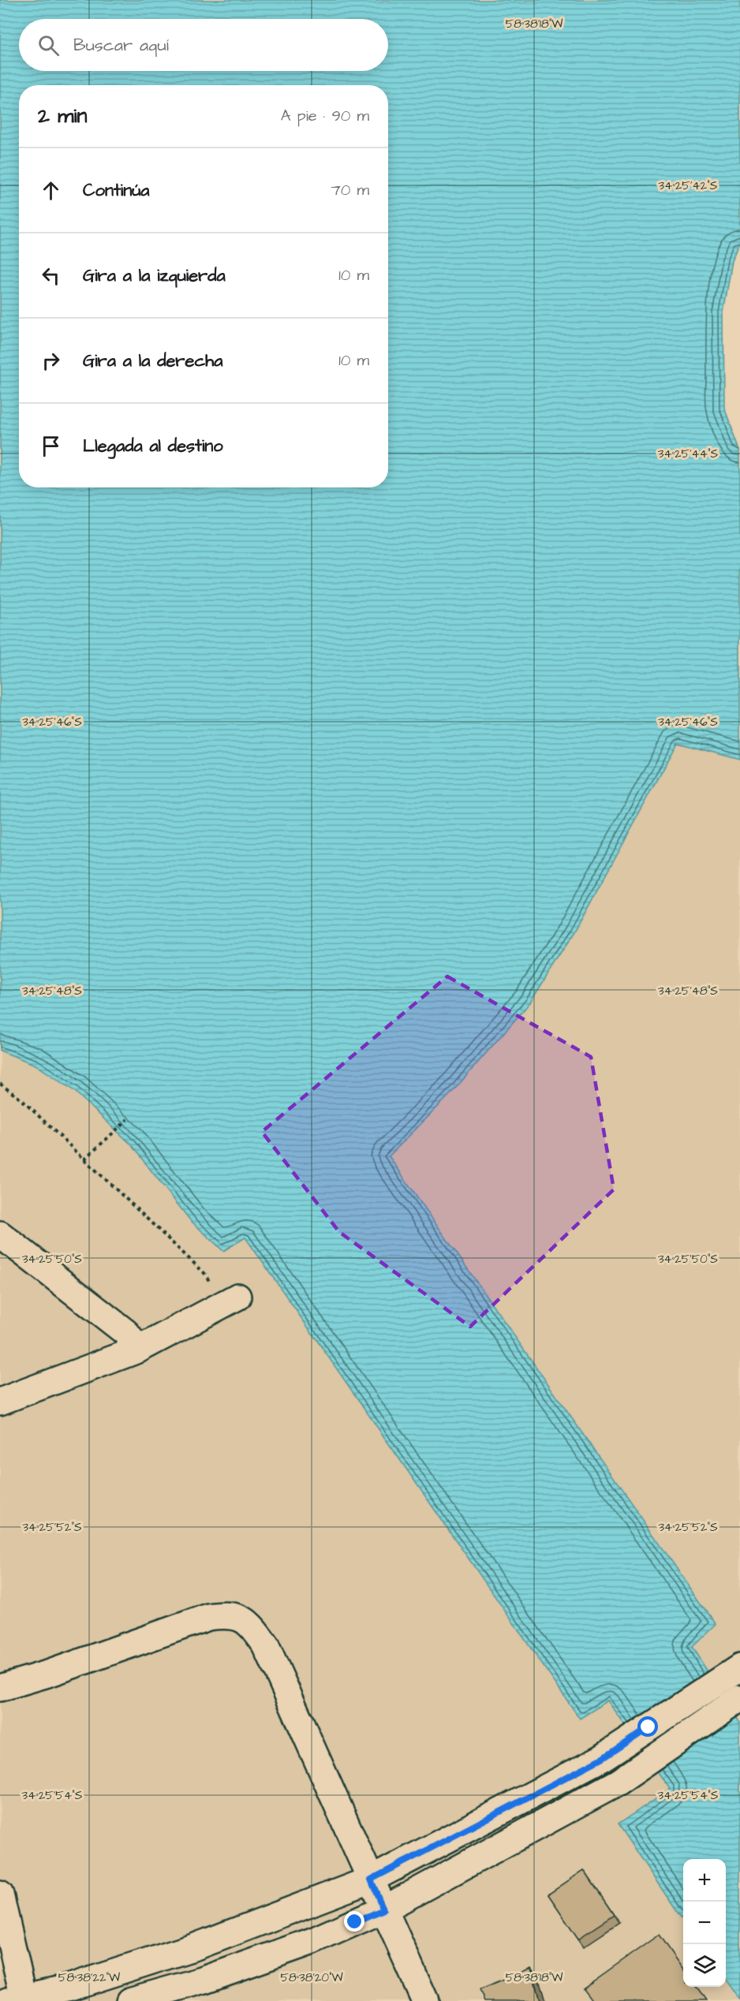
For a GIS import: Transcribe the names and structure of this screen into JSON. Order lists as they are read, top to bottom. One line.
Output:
{"page":{"search":"Buscar aquí","heading":["2 min","A pie · 90 m"],"list":[["Continúa","70 m"],["Gira a la izquierda","10 m"],["Gira a la derecha","10 m"],"Llegada al destino"],"map_buttons":["+","−"]},"coordinates":["58°38'18\"W","34°25'42\"S","34°25'44\"S","34°25'46\"S","34°25'48\"S","34°25'50\"S","34°25'52\"S","34°25'54\"S","58°38'22\"W","58°38'20\"W"]}
